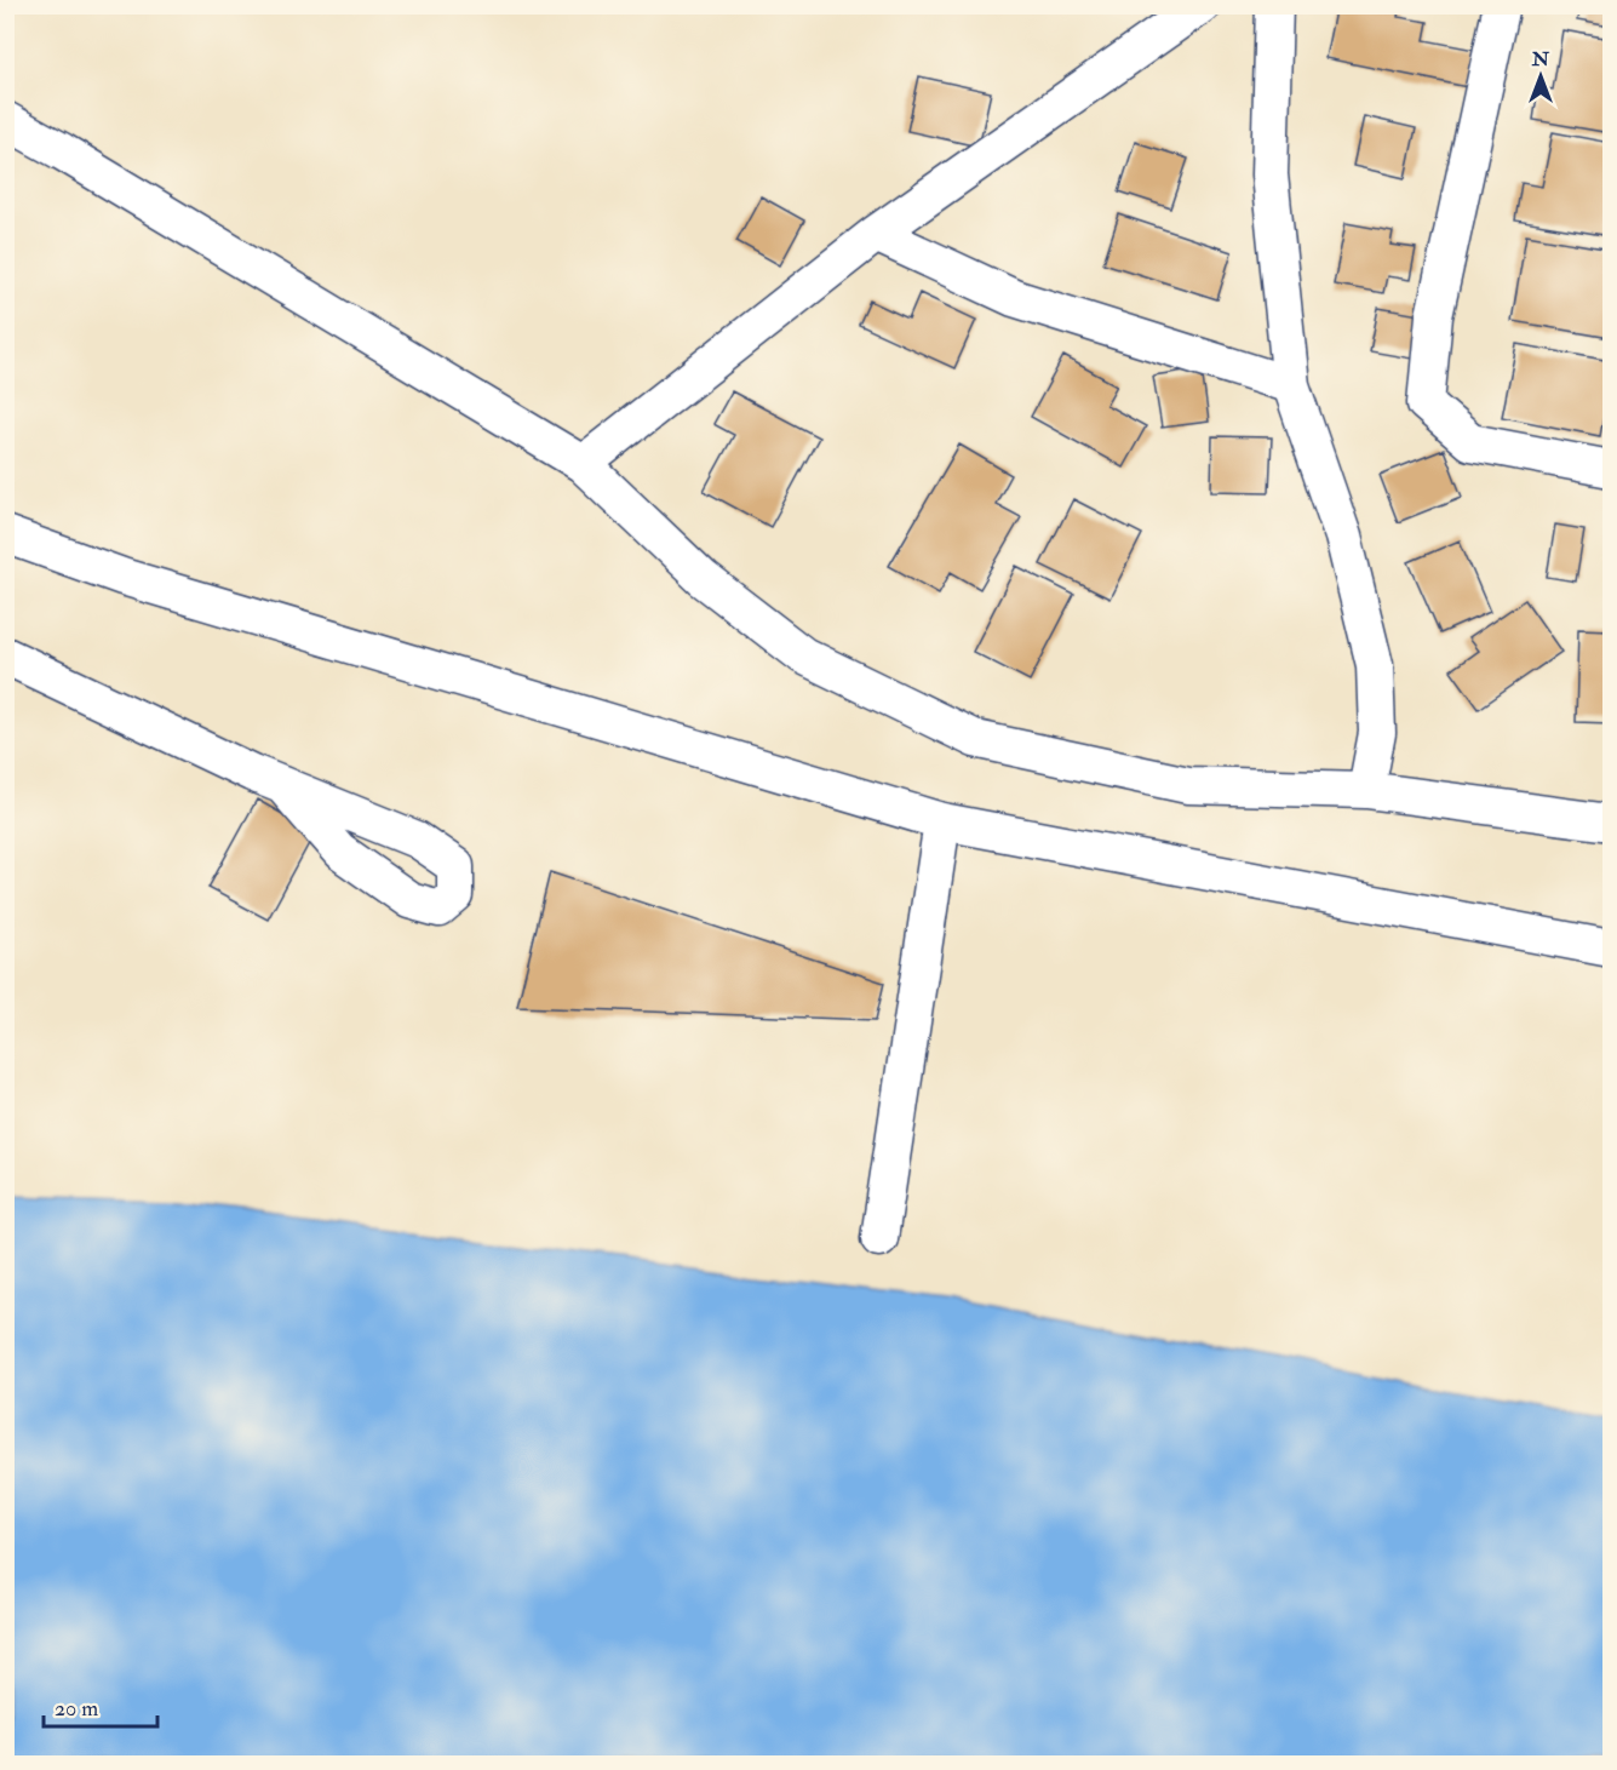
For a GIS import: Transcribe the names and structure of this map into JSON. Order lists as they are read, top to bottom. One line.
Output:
{"scale_bar":"20 m","north":"top"}
